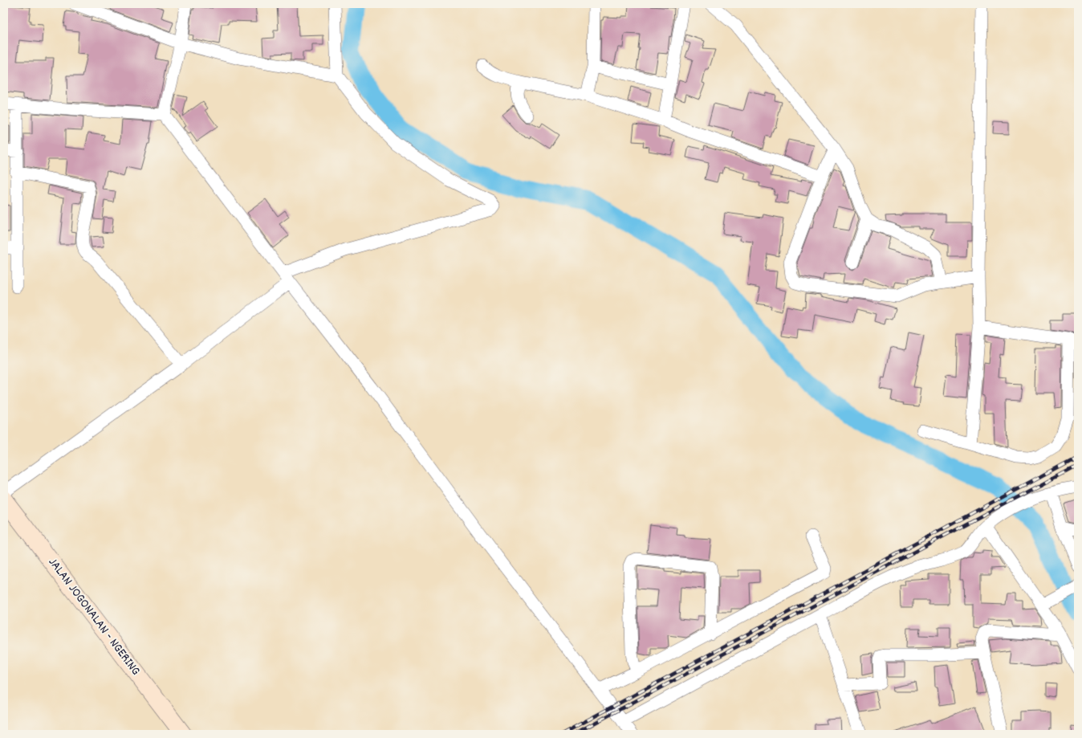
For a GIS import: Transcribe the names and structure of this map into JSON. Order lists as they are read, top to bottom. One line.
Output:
{"streets":{"main road":["JALAN JOGONALAN - NGERING"]}}
